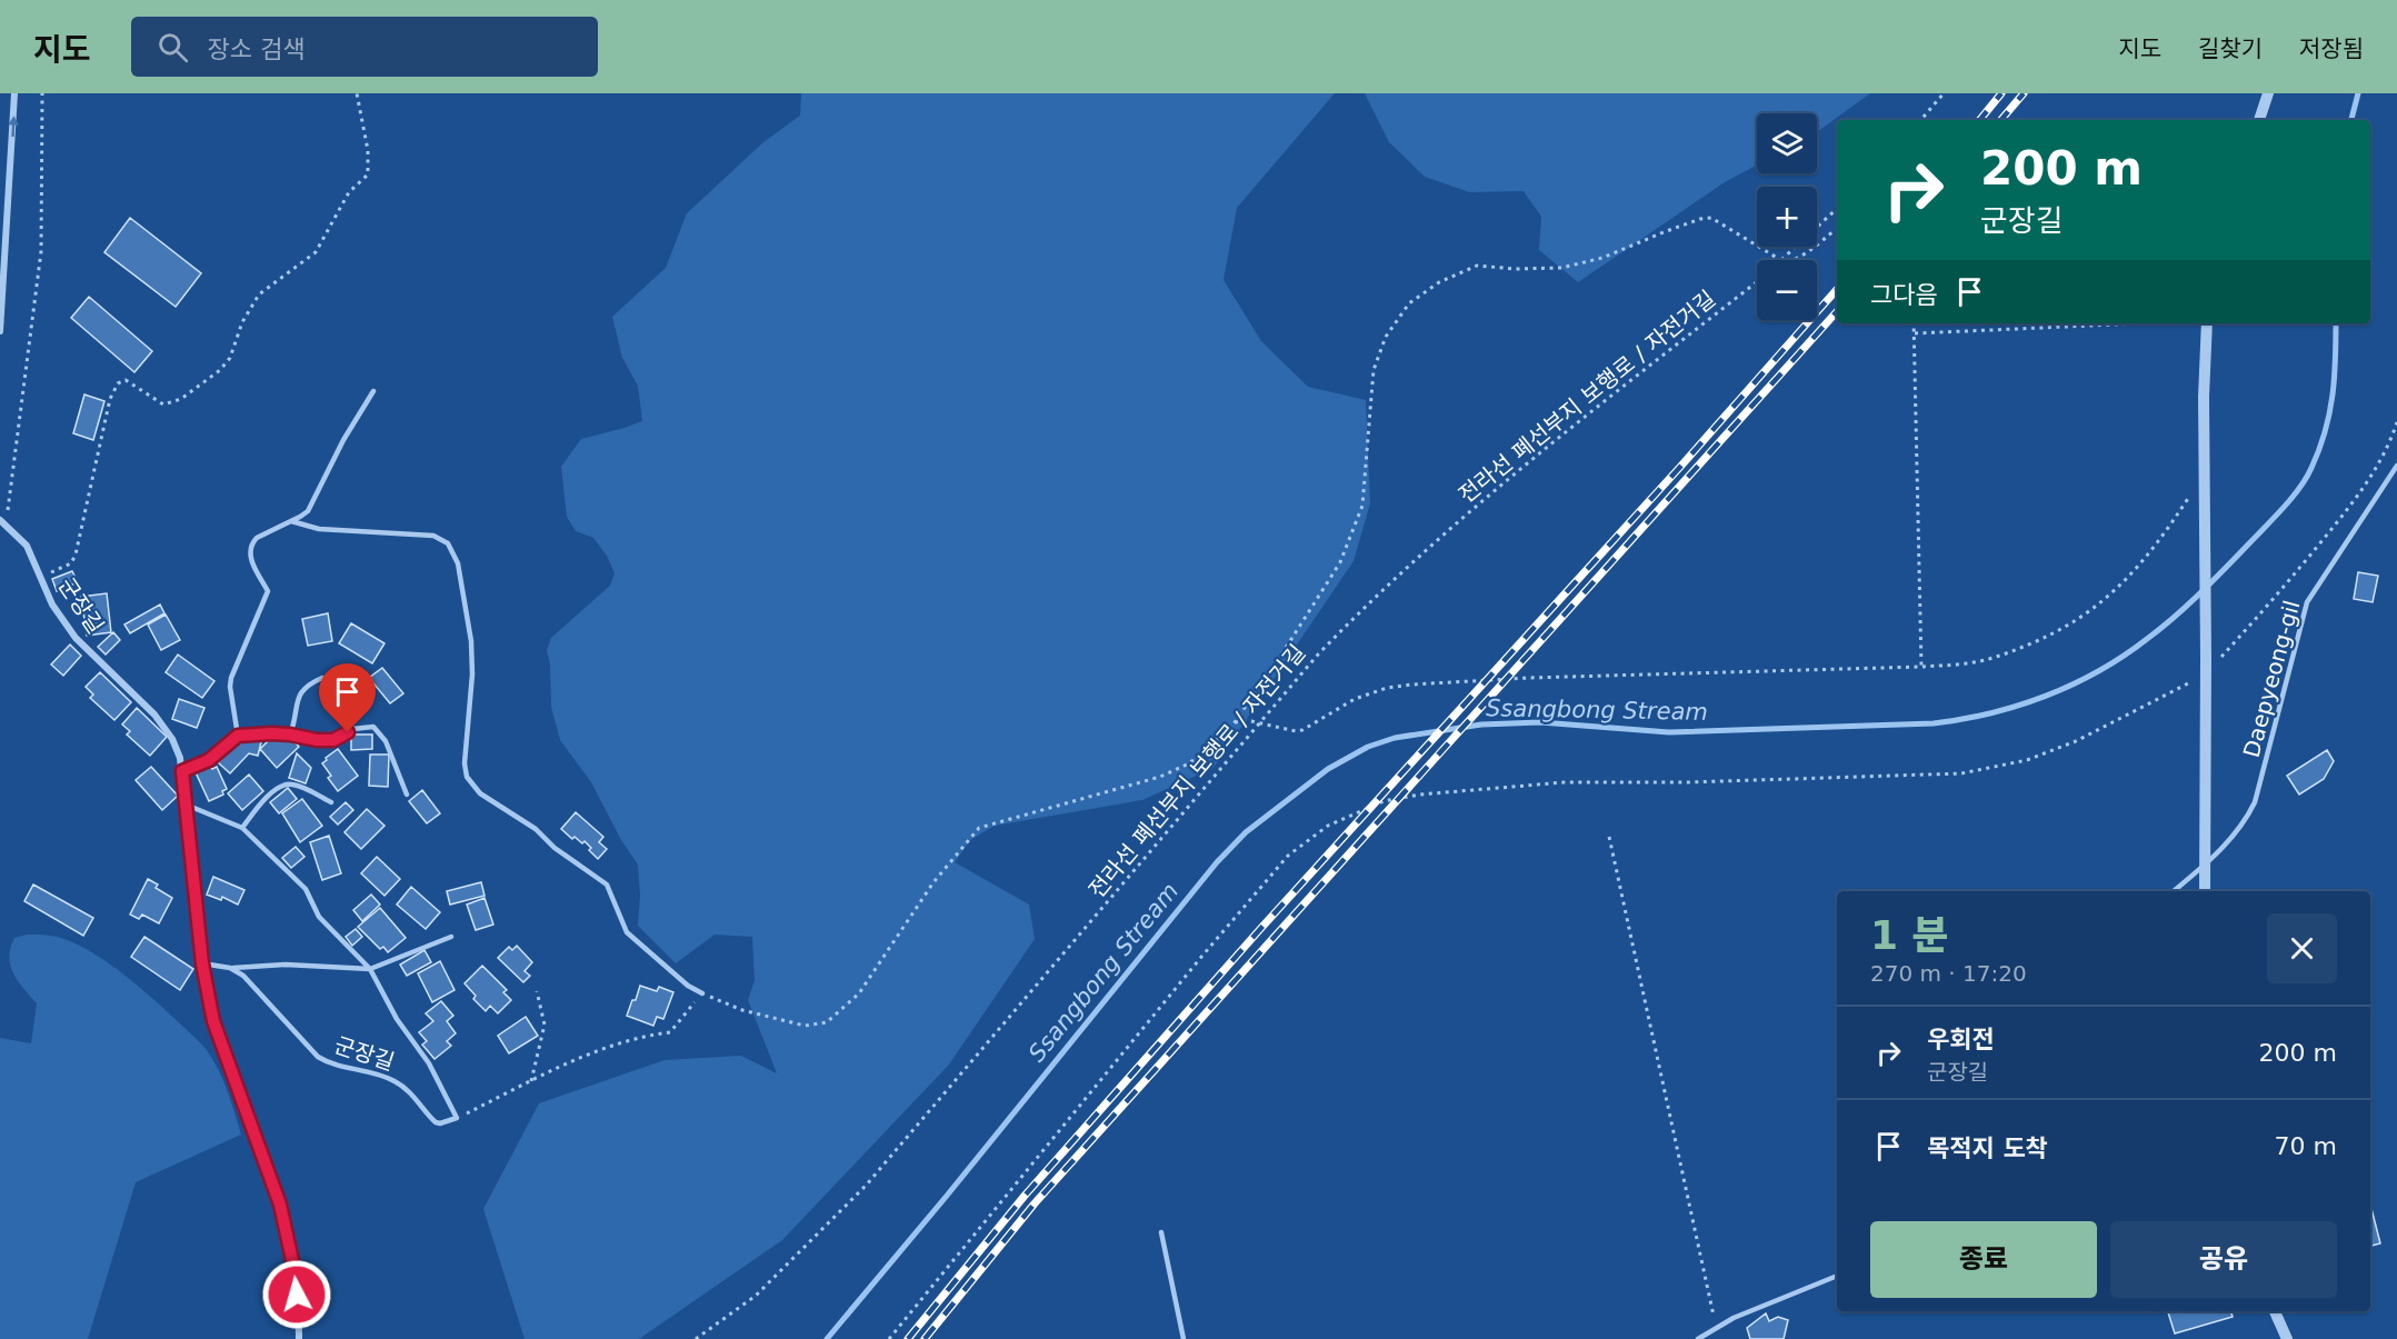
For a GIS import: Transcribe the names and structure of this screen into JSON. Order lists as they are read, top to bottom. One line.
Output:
{"streets":{"street":["군장길"],"lane":["Daepyeong-gil"],"path":["전라선 폐선부지 보행로 / 자전거길"]},"water":["Ssangbong Stream"],"page":{"header":"지도","search":"장소 검색","nav":["지도","길찾기","저장됨"],"map_buttons":["+","−"],"turn":["200 m","군장길"],"then":"그다음","heading":["1 분","270 m · 17:20"],"list":[{"name":"우회전","note":"군장길","value":"200 m"},{"name":"목적지 도착","value":"70 m"}],"buttons":["종료","공유"]}}
